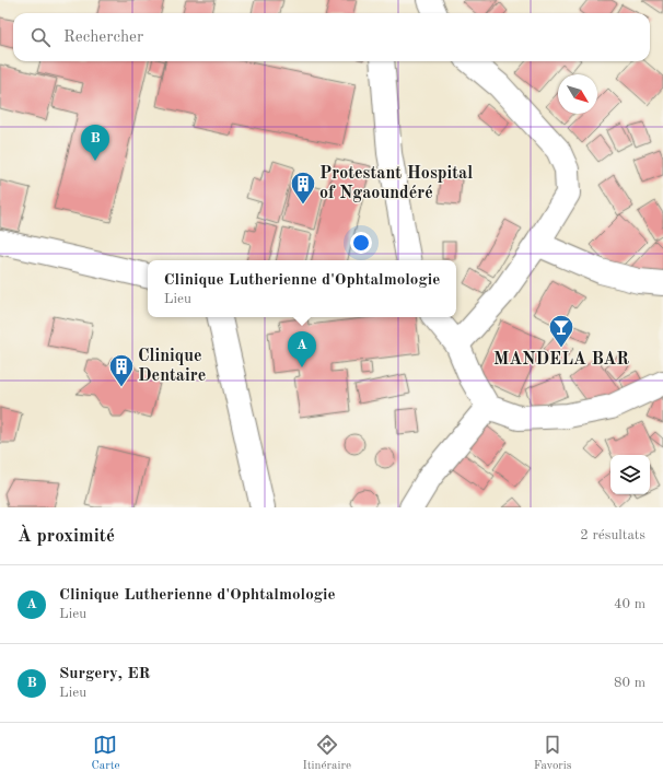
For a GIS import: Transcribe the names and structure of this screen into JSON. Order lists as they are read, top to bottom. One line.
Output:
{"places":{"building":["Protestant Hospital of Ngaoundéré","Clinique Dentaire"],"bar":["MANDELA BAR"]},"north":"bottom right","page":{"search":"Rechercher","pins":["B","A"],"popup":["Clinique Lutherienne d'Ophtalmologie","Lieu"],"heading":["À proximité","2 résultats"],"list":[{"mark":"A","name":"Clinique Lutherienne d'Ophtalmologie","note":"Lieu","value":"40 m"},{"mark":"B","name":"Surgery, ER","note":"Lieu","value":"80 m"}],"nav":["Carte","Itinéraire","Favoris"]}}
